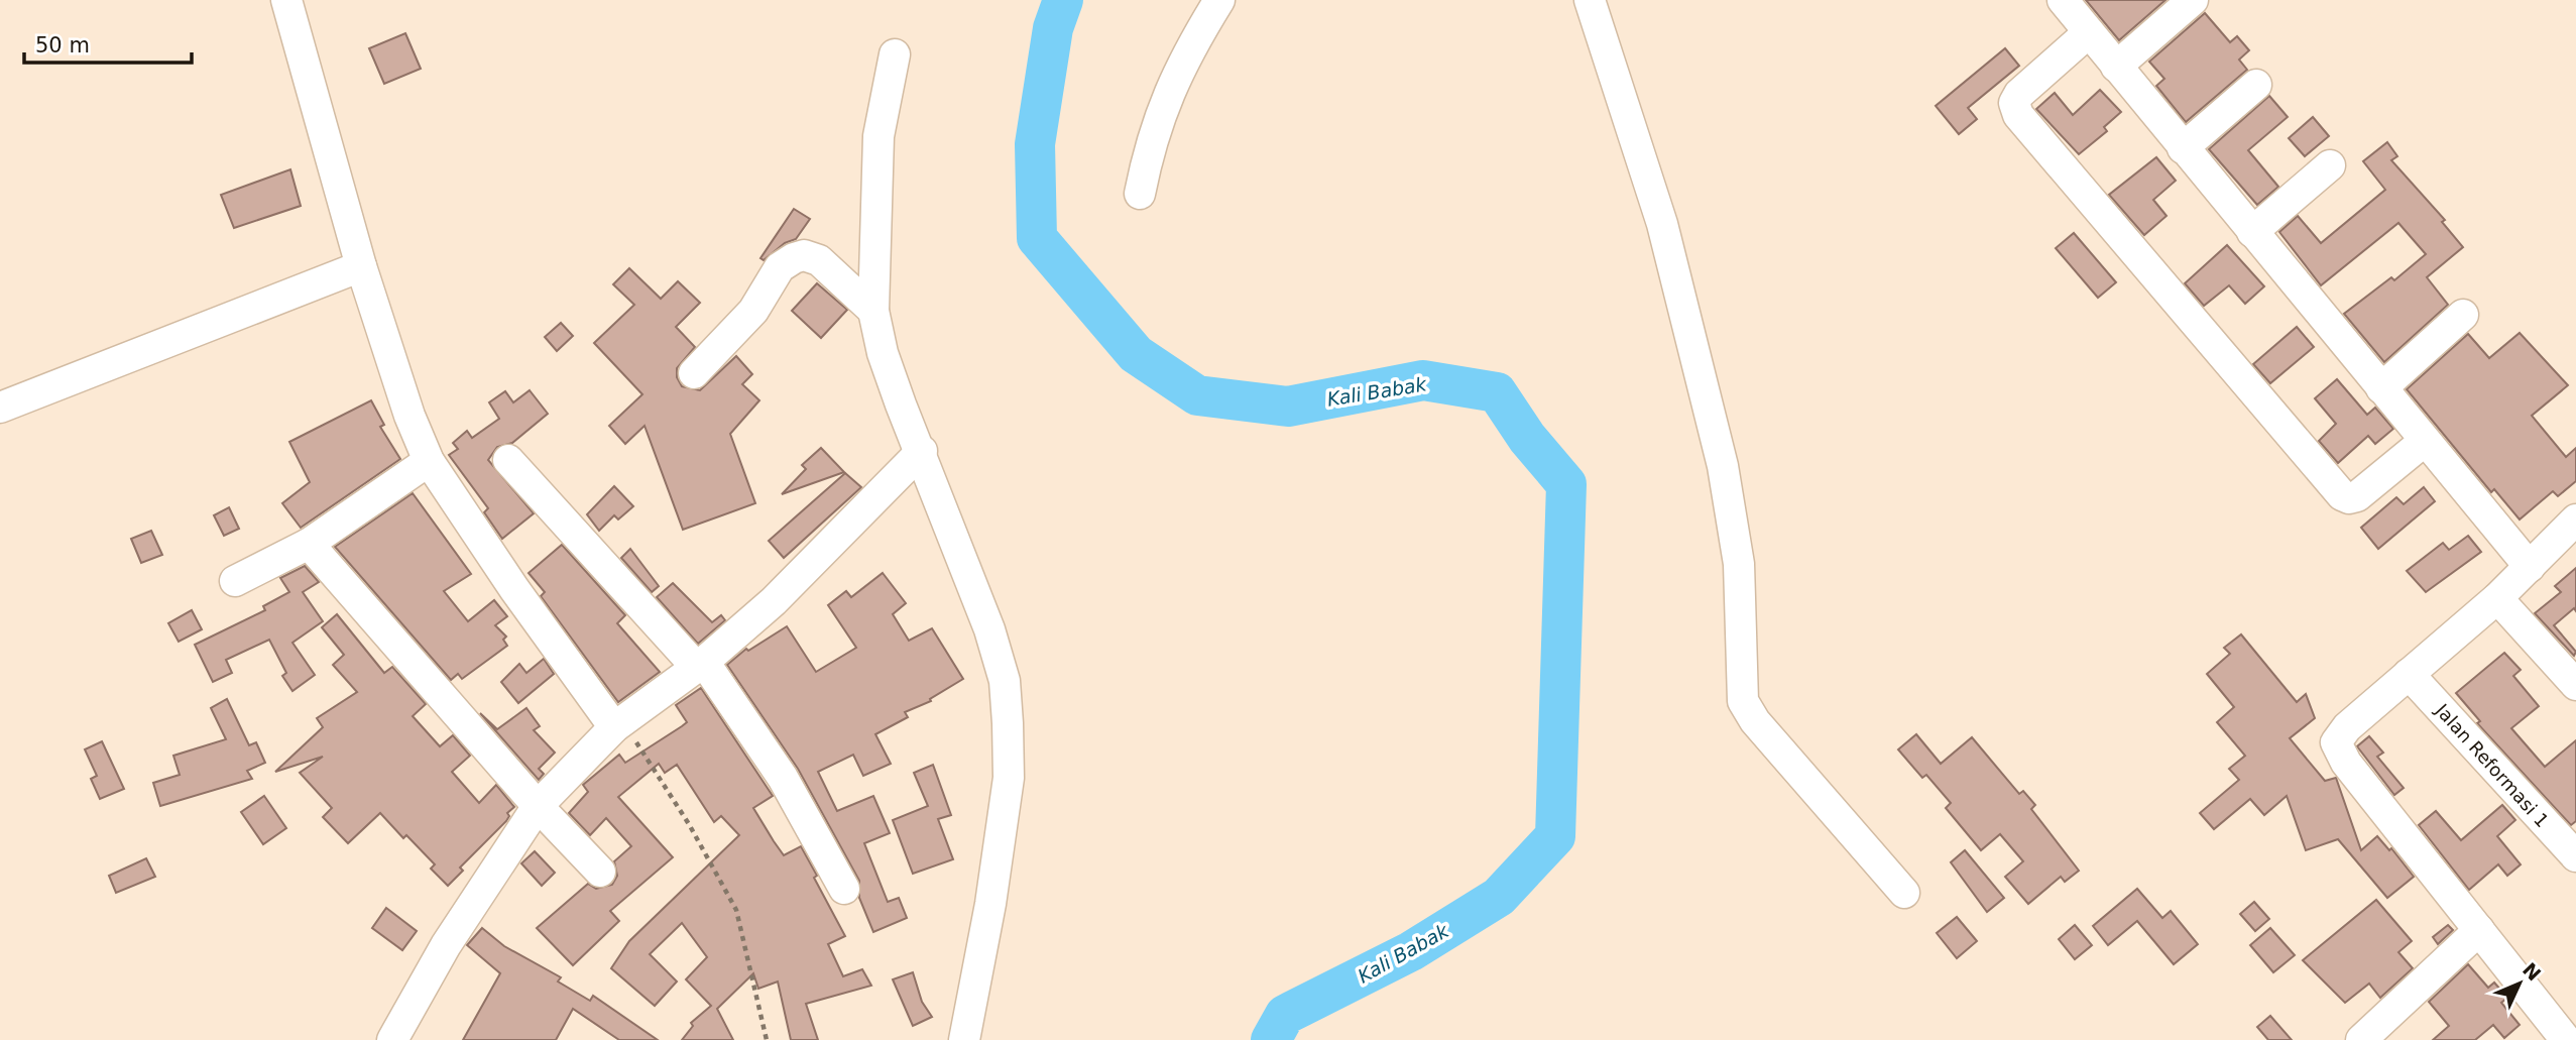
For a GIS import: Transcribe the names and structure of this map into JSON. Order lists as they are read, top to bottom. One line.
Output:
{"streets":{"street":["Jalan Reformasi 1"]},"water":["Kali Babak"],"scale_bar":"50 m","north":"top right"}
